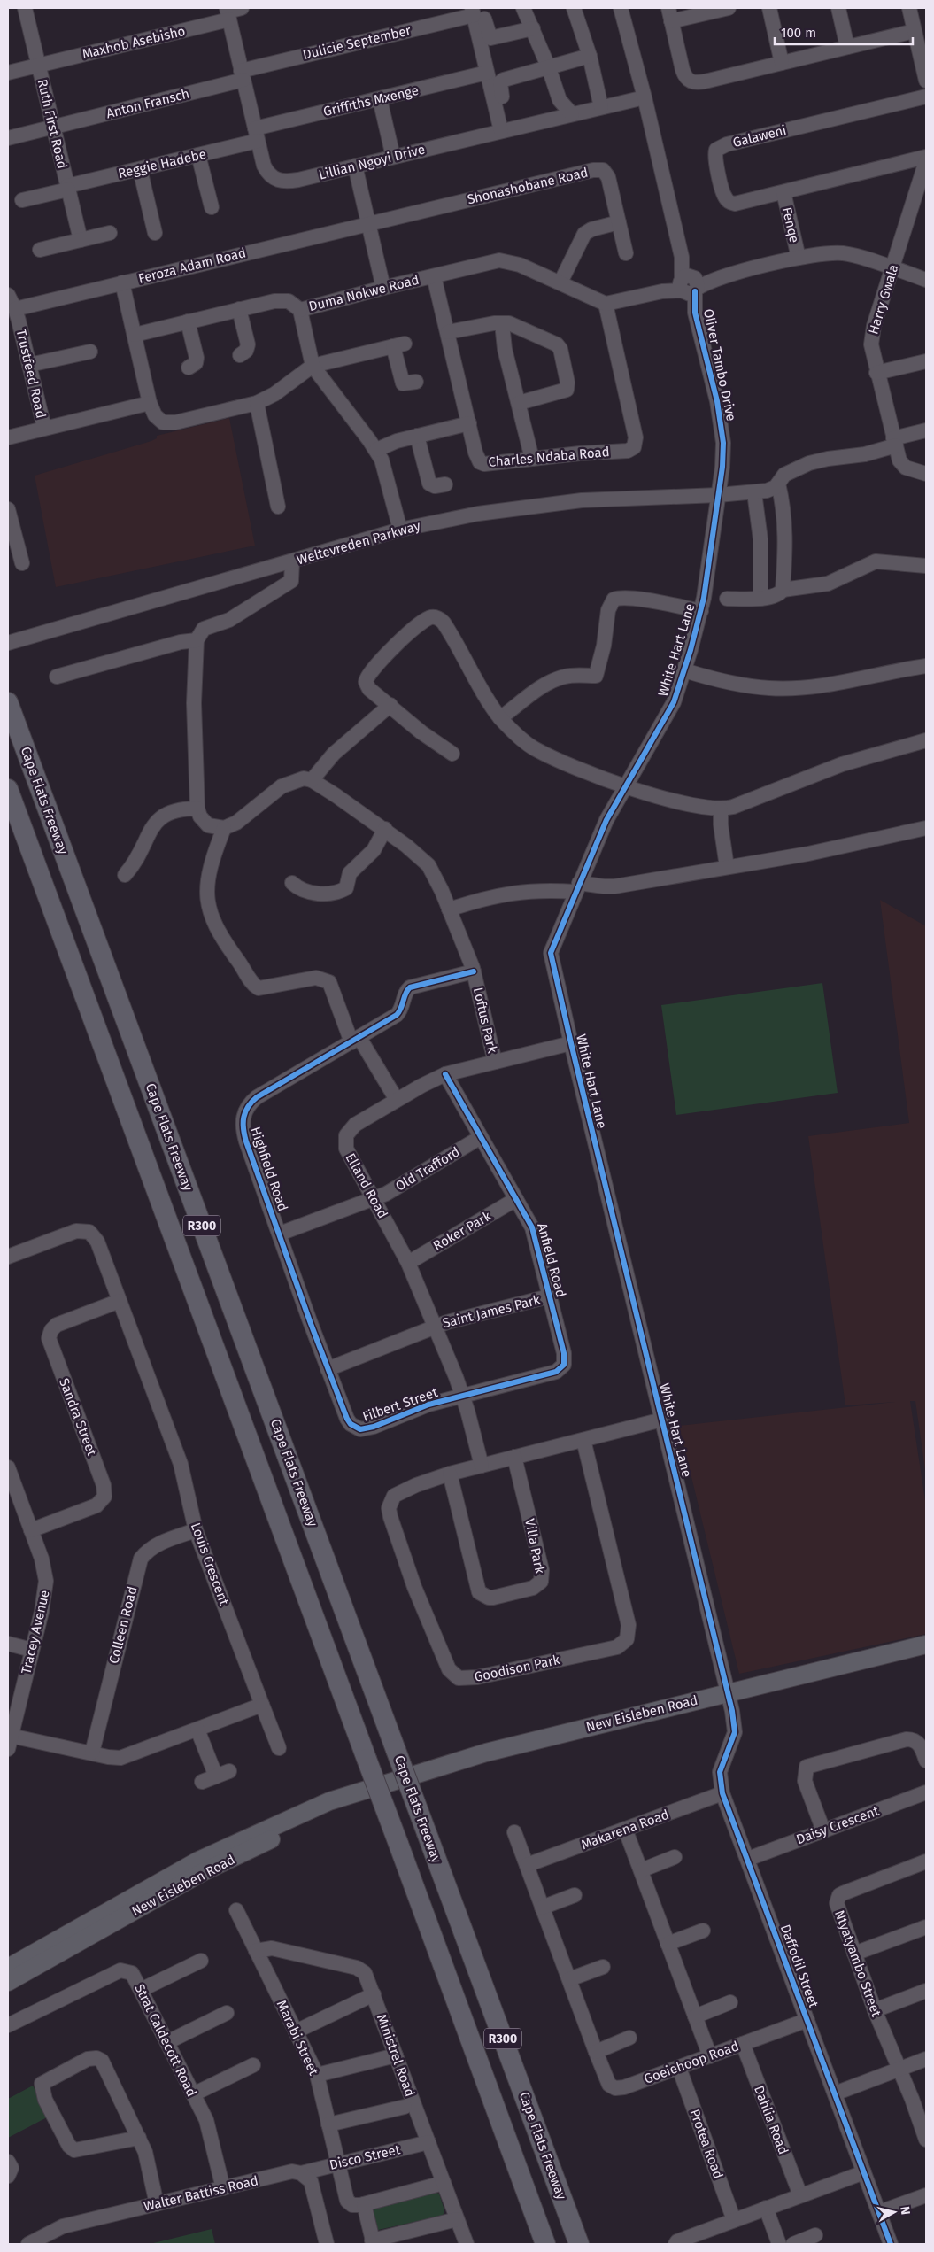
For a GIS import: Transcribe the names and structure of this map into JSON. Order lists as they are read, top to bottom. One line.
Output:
{"streets":{"highway":["Cape Flats Freeway","R300"],"main road":["New Eisleben Road"],"street":["Maxhob Asebisho","Dulicie September","Griffiths Mxenge","Anton Fransch","Ruth First Road","Galaweni","Lillian Ngoyi Drive","Reggie Hadebe","Shonashobane Road","Fenqe","Feroza Adam Road","Duma Nokwe Road","Harry Gwala","Oliver Tambo Drive","Trustfeed Road","Charles Ndaba Road","Weltevreden Parkway","White Hart Lane","Loftus Park","Highfield Road","Old Trafford","Elland Road","Roker Park","Anfield Road","Saint James Park","Filbert Street","Sandra Street","Villa Park","Louis Crescent","Colleen Road","Tracey Avenue","Goodison Park","Daisy Crescent","Makarena Road","Ntyatyambo Street","Daffodil Street","Marabi Street","Strat Caldecott Road","Ministrel Road","Goeiehoop Road","Dahlia Road","Protea Road","Disco Street","Walter Battiss Road"]},"crossings":[["Maxhob Asebisho","Ruth First Road"],["Maxhob Asebisho","Lillian Ngoyi Drive"],["Dulicie September","Anton Fransch"],["Dulicie September","Lillian Ngoyi Drive"],["Griffiths Mxenge","Lillian Ngoyi Drive"],["Griffiths Mxenge","Reggie Hadebe"],["Anton Fransch","Ruth First Road"],["Anton Fransch","Lillian Ngoyi Drive"],["Ruth First Road","Reggie Hadebe"],["Galaweni","Fenqe"],["Lillian Ngoyi Drive","Reggie Hadebe"],["Lillian Ngoyi Drive","Oliver Tambo Drive"],["Shonashobane Road","Feroza Adam Road"],["Feroza Adam Road","Trustfeed Road"],["Duma Nokwe Road","Charles Ndaba Road"],["Duma Nokwe Road","Weltevreden Parkway"],["Harry Gwala","Weltevreden Parkway"],["Oliver Tambo Drive","Weltevreden Parkway"],["Oliver Tambo Drive","White Hart Lane"],["Weltevreden Parkway","White Hart Lane"],["White Hart Lane","Elland Road"],["White Hart Lane","New Eisleben Road"],["White Hart Lane","Daffodil Street"],["Loftus Park","Highfield Road"],["Loftus Park","Elland Road"],["Highfield Road","Old Trafford"],["Highfield Road","Filbert Street"],["Old Trafford","Elland Road"],["Old Trafford","Anfield Road"],["Elland Road","Roker Park"],["Elland Road","Anfield Road"],["Elland Road","Saint James Park"],["Elland Road","Filbert Street"],["Roker Park","Anfield Road"],["Anfield Road","Saint James Park"],["Anfield Road","Filbert Street"],["Sandra Street","Louis Crescent"],["Sandra Street","Tracey Avenue"],["Villa Park","Goodison Park"],["Louis Crescent","Colleen Road"],["New Eisleben Road","Daffodil Street"],["Daisy Crescent","Daffodil Street"],["Makarena Road","Daffodil Street"],["Makarena Road","Goeiehoop Road"],["Daffodil Street","Goeiehoop Road"],["Marabi Street","Ministrel Road"],["Marabi Street","Disco Street"],["Strat Caldecott Road","Walter Battiss Road"],["Ministrel Road","Disco Street"],["Goeiehoop Road","Dahlia Road"],["Goeiehoop Road","Protea Road"],["Disco Street","Walter Battiss Road"]],"scale_bar":"100 m","north":"right"}
